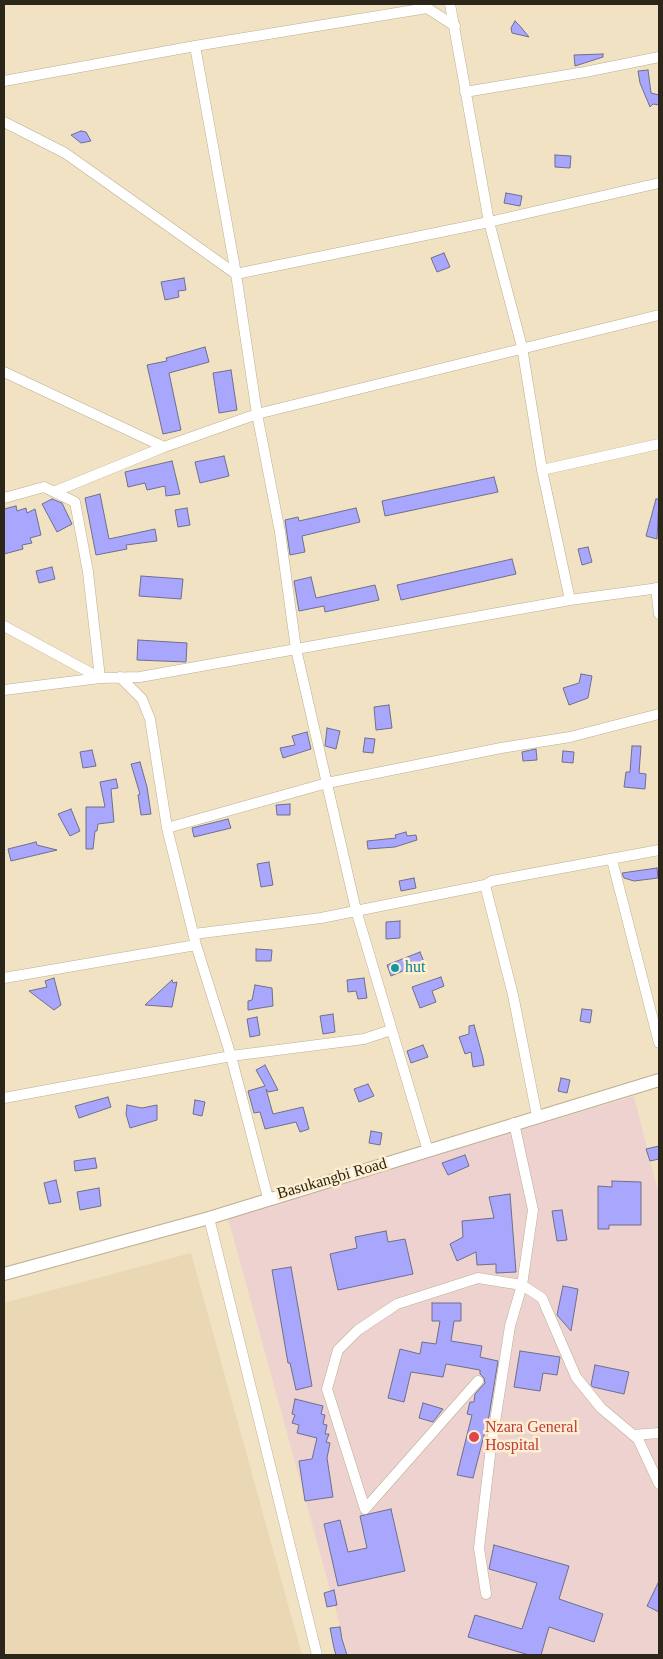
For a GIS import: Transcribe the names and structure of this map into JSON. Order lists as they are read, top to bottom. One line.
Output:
{"streets":{"street":["Basukangbi Road"]},"places":["hut","Nzara General Hospital"]}
